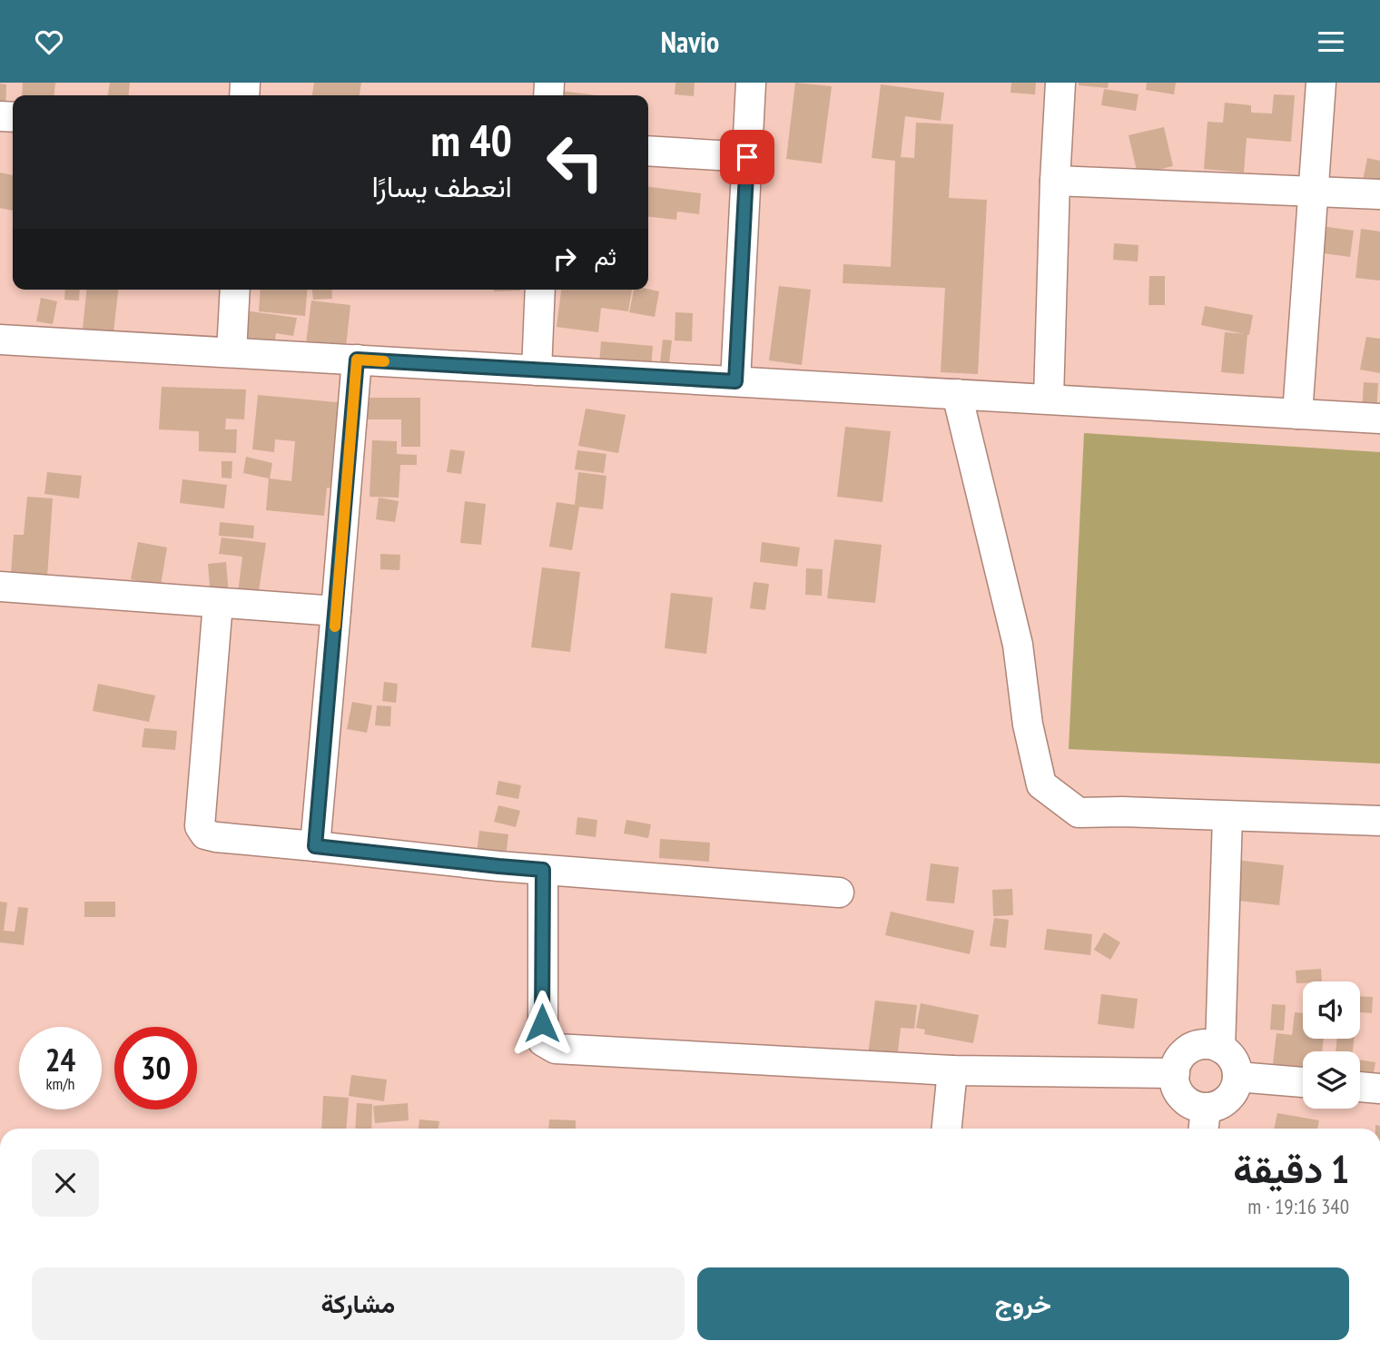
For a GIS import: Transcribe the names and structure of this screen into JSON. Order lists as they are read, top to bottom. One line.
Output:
{"page":{"header":"Navio","turn":["40 m","انعطف يسارًا"],"then":"ثم","speed":"24 km/h","limit":"30","heading":["1 دقيقة","340 m · 19:16"],"buttons":["خروج","مشاركة"]}}
